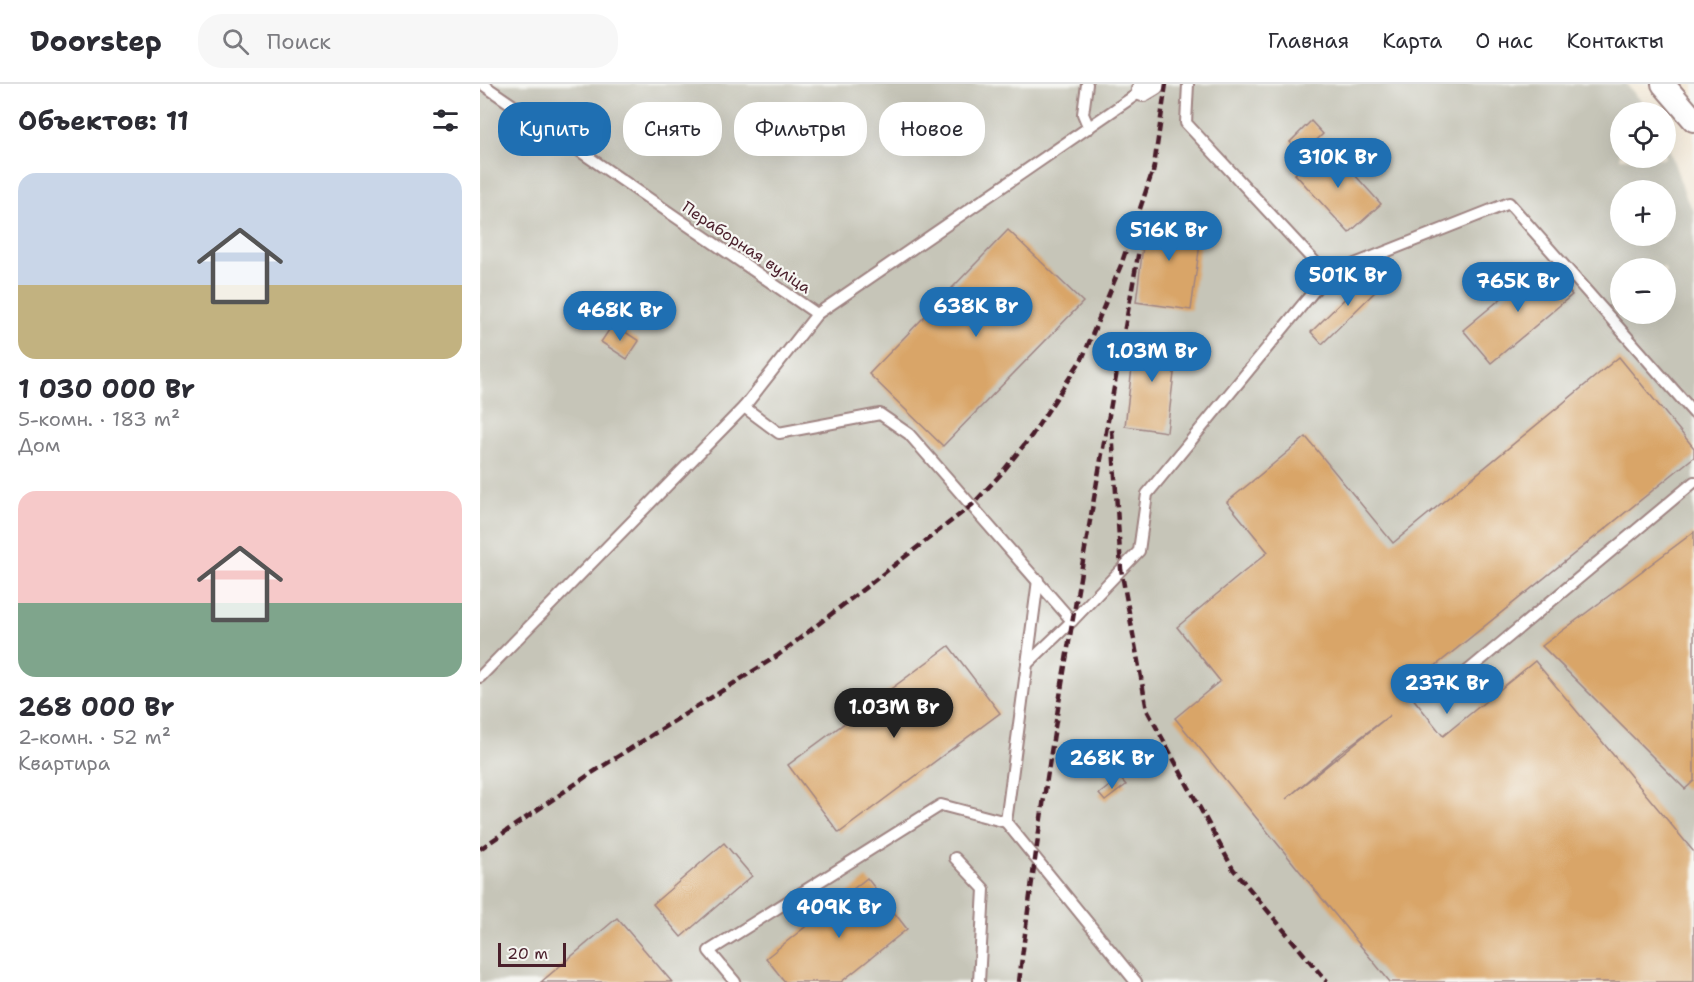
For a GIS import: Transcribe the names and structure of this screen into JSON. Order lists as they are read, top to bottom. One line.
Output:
{"streets":{"lane":["Пераборная вуліца"]},"scale_bar":"20 m","page":{"header":"Doorstep","search":"Поиск","nav":["Главная","Карта","О нас","Контакты"],"heading":"Объектов: 11","map_buttons":["+","−"],"chip":["Купить","Снять","Фильтры","Новое"],"price":["310K Br","516K Br","501K Br","765K Br","638K Br","468K Br","1.03M Br","237K Br","1.03M Br","268K Br","409K Br"],"list":[{"name":"1 030 000 Br","note":"5-комн. · 183 m² · Дом"},{"name":"268 000 Br","note":"2-комн. · 52 m² · Квартира"}],"scale":"20 m"}}
